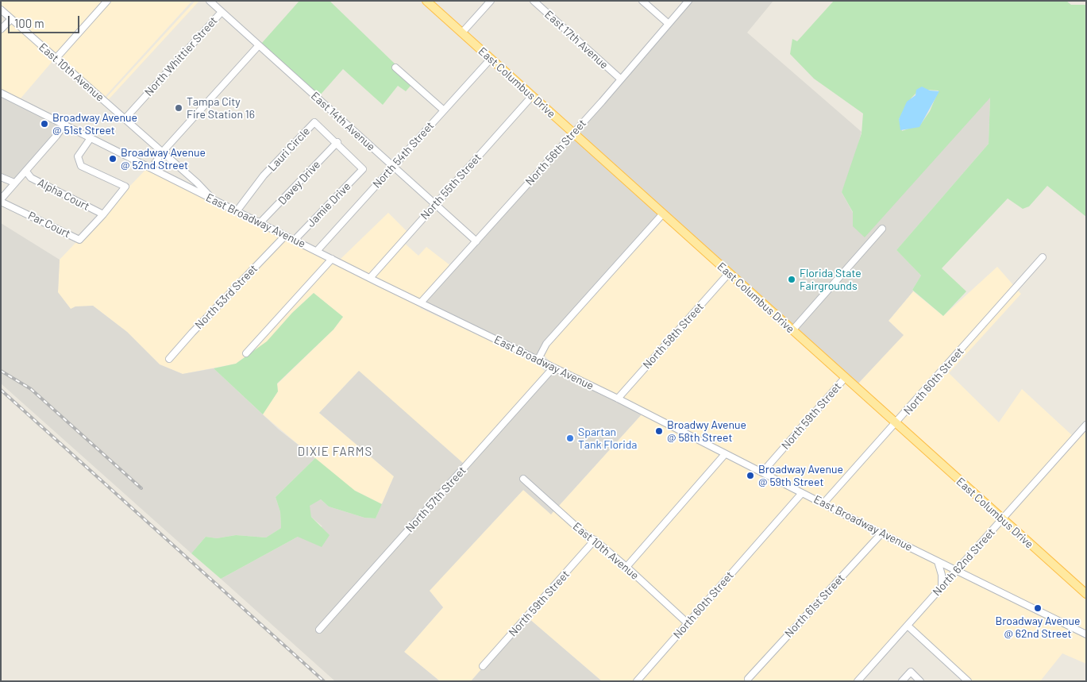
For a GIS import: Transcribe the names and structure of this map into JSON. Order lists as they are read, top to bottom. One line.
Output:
{"streets":{"main road":["East Columbus Drive"],"street":["East 17th Avenue","North Whittier Street","East 10th Avenue","East 14th Avenue","Lauri Circle","North 56th Street","North 54th Street","Davey Drive","North 55th Street","Alpha Court","Jamie Drive","East Broadway Avenue","Par Court","North 53rd Street","North 58th Street","North 60th Street","North 59th Street","North 57th Street","North 62nd Street","North 61st Street"]},"crossings":[["East 17th Avenue","North 56th Street"],["North Whittier Street","East 10th Avenue"],["North Whittier Street","East 14th Avenue"],["East 10th Avenue","East Broadway Avenue"],["East 10th Avenue","North 60th Street"],["East 10th Avenue","North 59th Street"],["East Columbus Drive","North 56th Street"],["East Columbus Drive","North 54th Street"],["East Columbus Drive","North 55th Street"],["East Columbus Drive","North 58th Street"],["East Columbus Drive","North 60th Street"],["East Columbus Drive","North 59th Street"],["East Columbus Drive","North 62nd Street"],["East 14th Avenue","North 56th Street"],["East 14th Avenue","North 54th Street"],["East 14th Avenue","North 55th Street"],["Lauri Circle","Davey Drive"],["Lauri Circle","Jamie Drive"],["Lauri Circle","East Broadway Avenue"],["North 56th Street","East Broadway Avenue"],["North 54th Street","East Broadway Avenue"],["Davey Drive","East Broadway Avenue"],["North 55th Street","East Broadway Avenue"],["Alpha Court","Par Court"],["Jamie Drive","East Broadway Avenue"],["East Broadway Avenue","Par Court"],["East Broadway Avenue","North 53rd Street"],["East Broadway Avenue","North 58th Street"],["East Broadway Avenue","North 60th Street"],["East Broadway Avenue","North 59th Street"],["East Broadway Avenue","North 57th Street"],["East Broadway Avenue","North 62nd Street"],["East Broadway Avenue","North 61st Street"]],"districts":["DIXIE FARMS"],"places":["Tampa City Fire Station 16","Broadway Avenue @ 51st Street","Broadway Avenue @ 52nd Street","Florida State Fairgrounds","Broadwy Avenue @ 58th Street","Spartan Tank Florida","Broadway Avenue @ 59th Street","Broadway Avenue @ 62nd Street"],"scale_bar":"100 m"}
